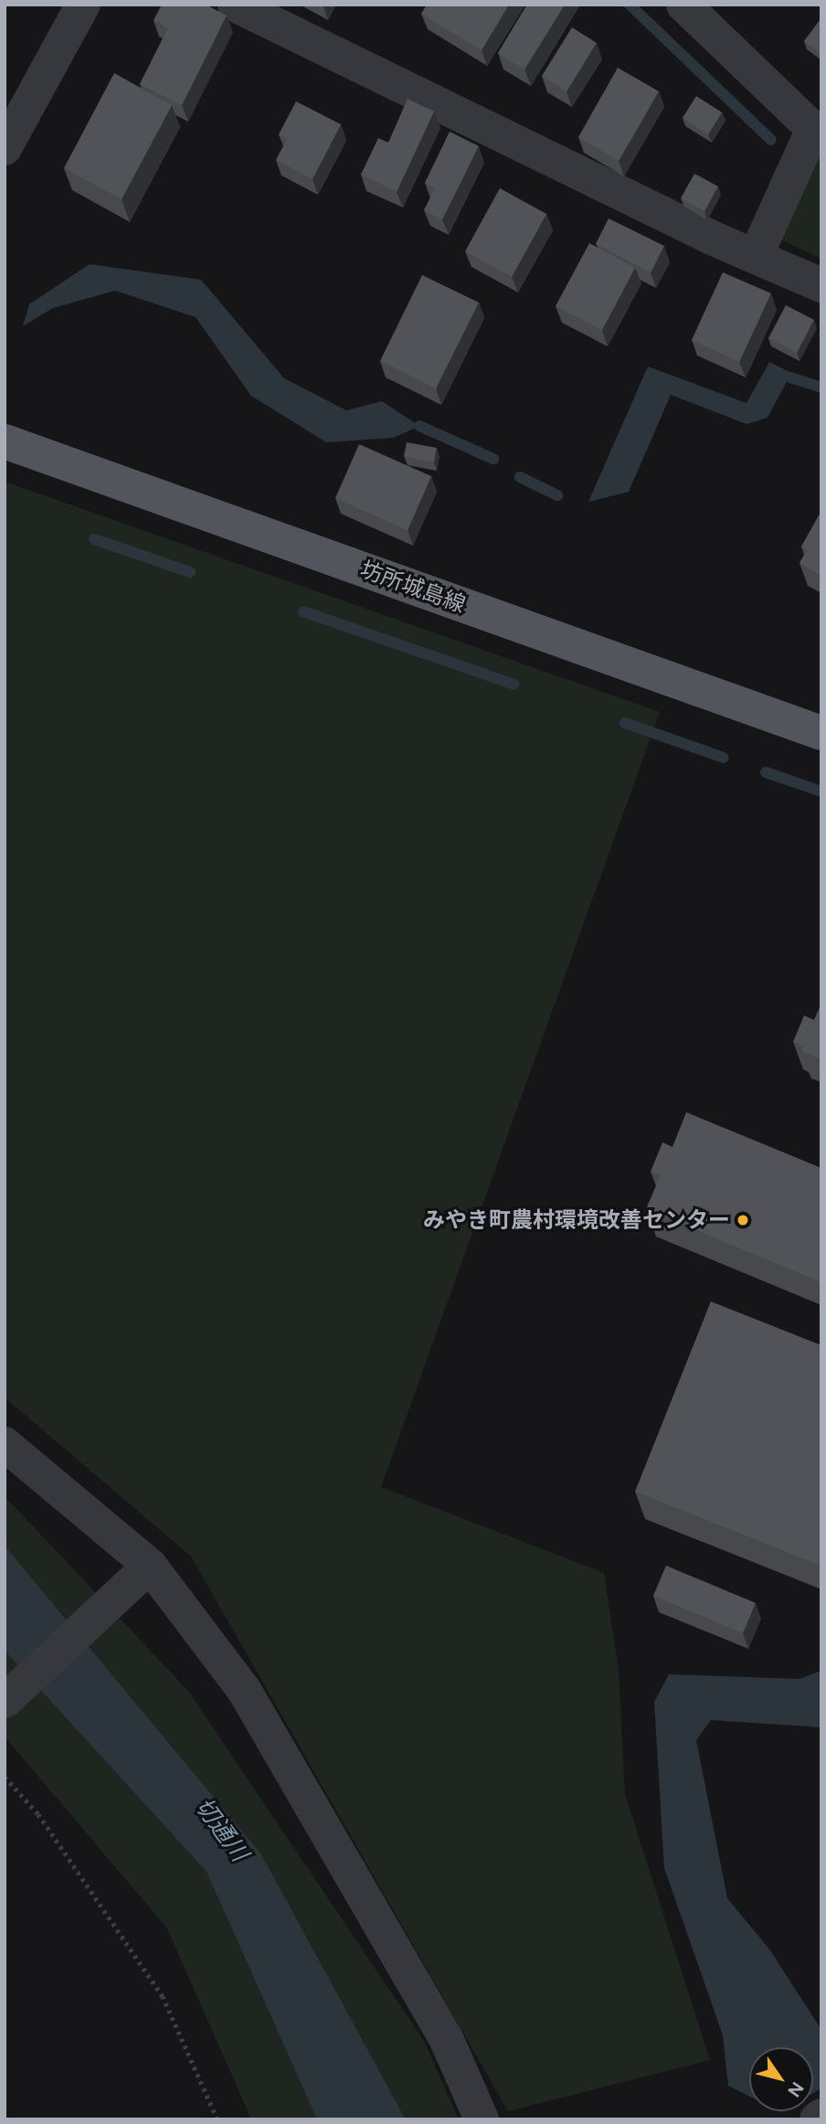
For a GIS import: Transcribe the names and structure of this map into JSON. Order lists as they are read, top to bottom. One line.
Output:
{"streets":{"main road":["坊所城島線"]},"water":["切通川"],"places":["みやき町農村環境改善センター"],"north":"bottom right"}
